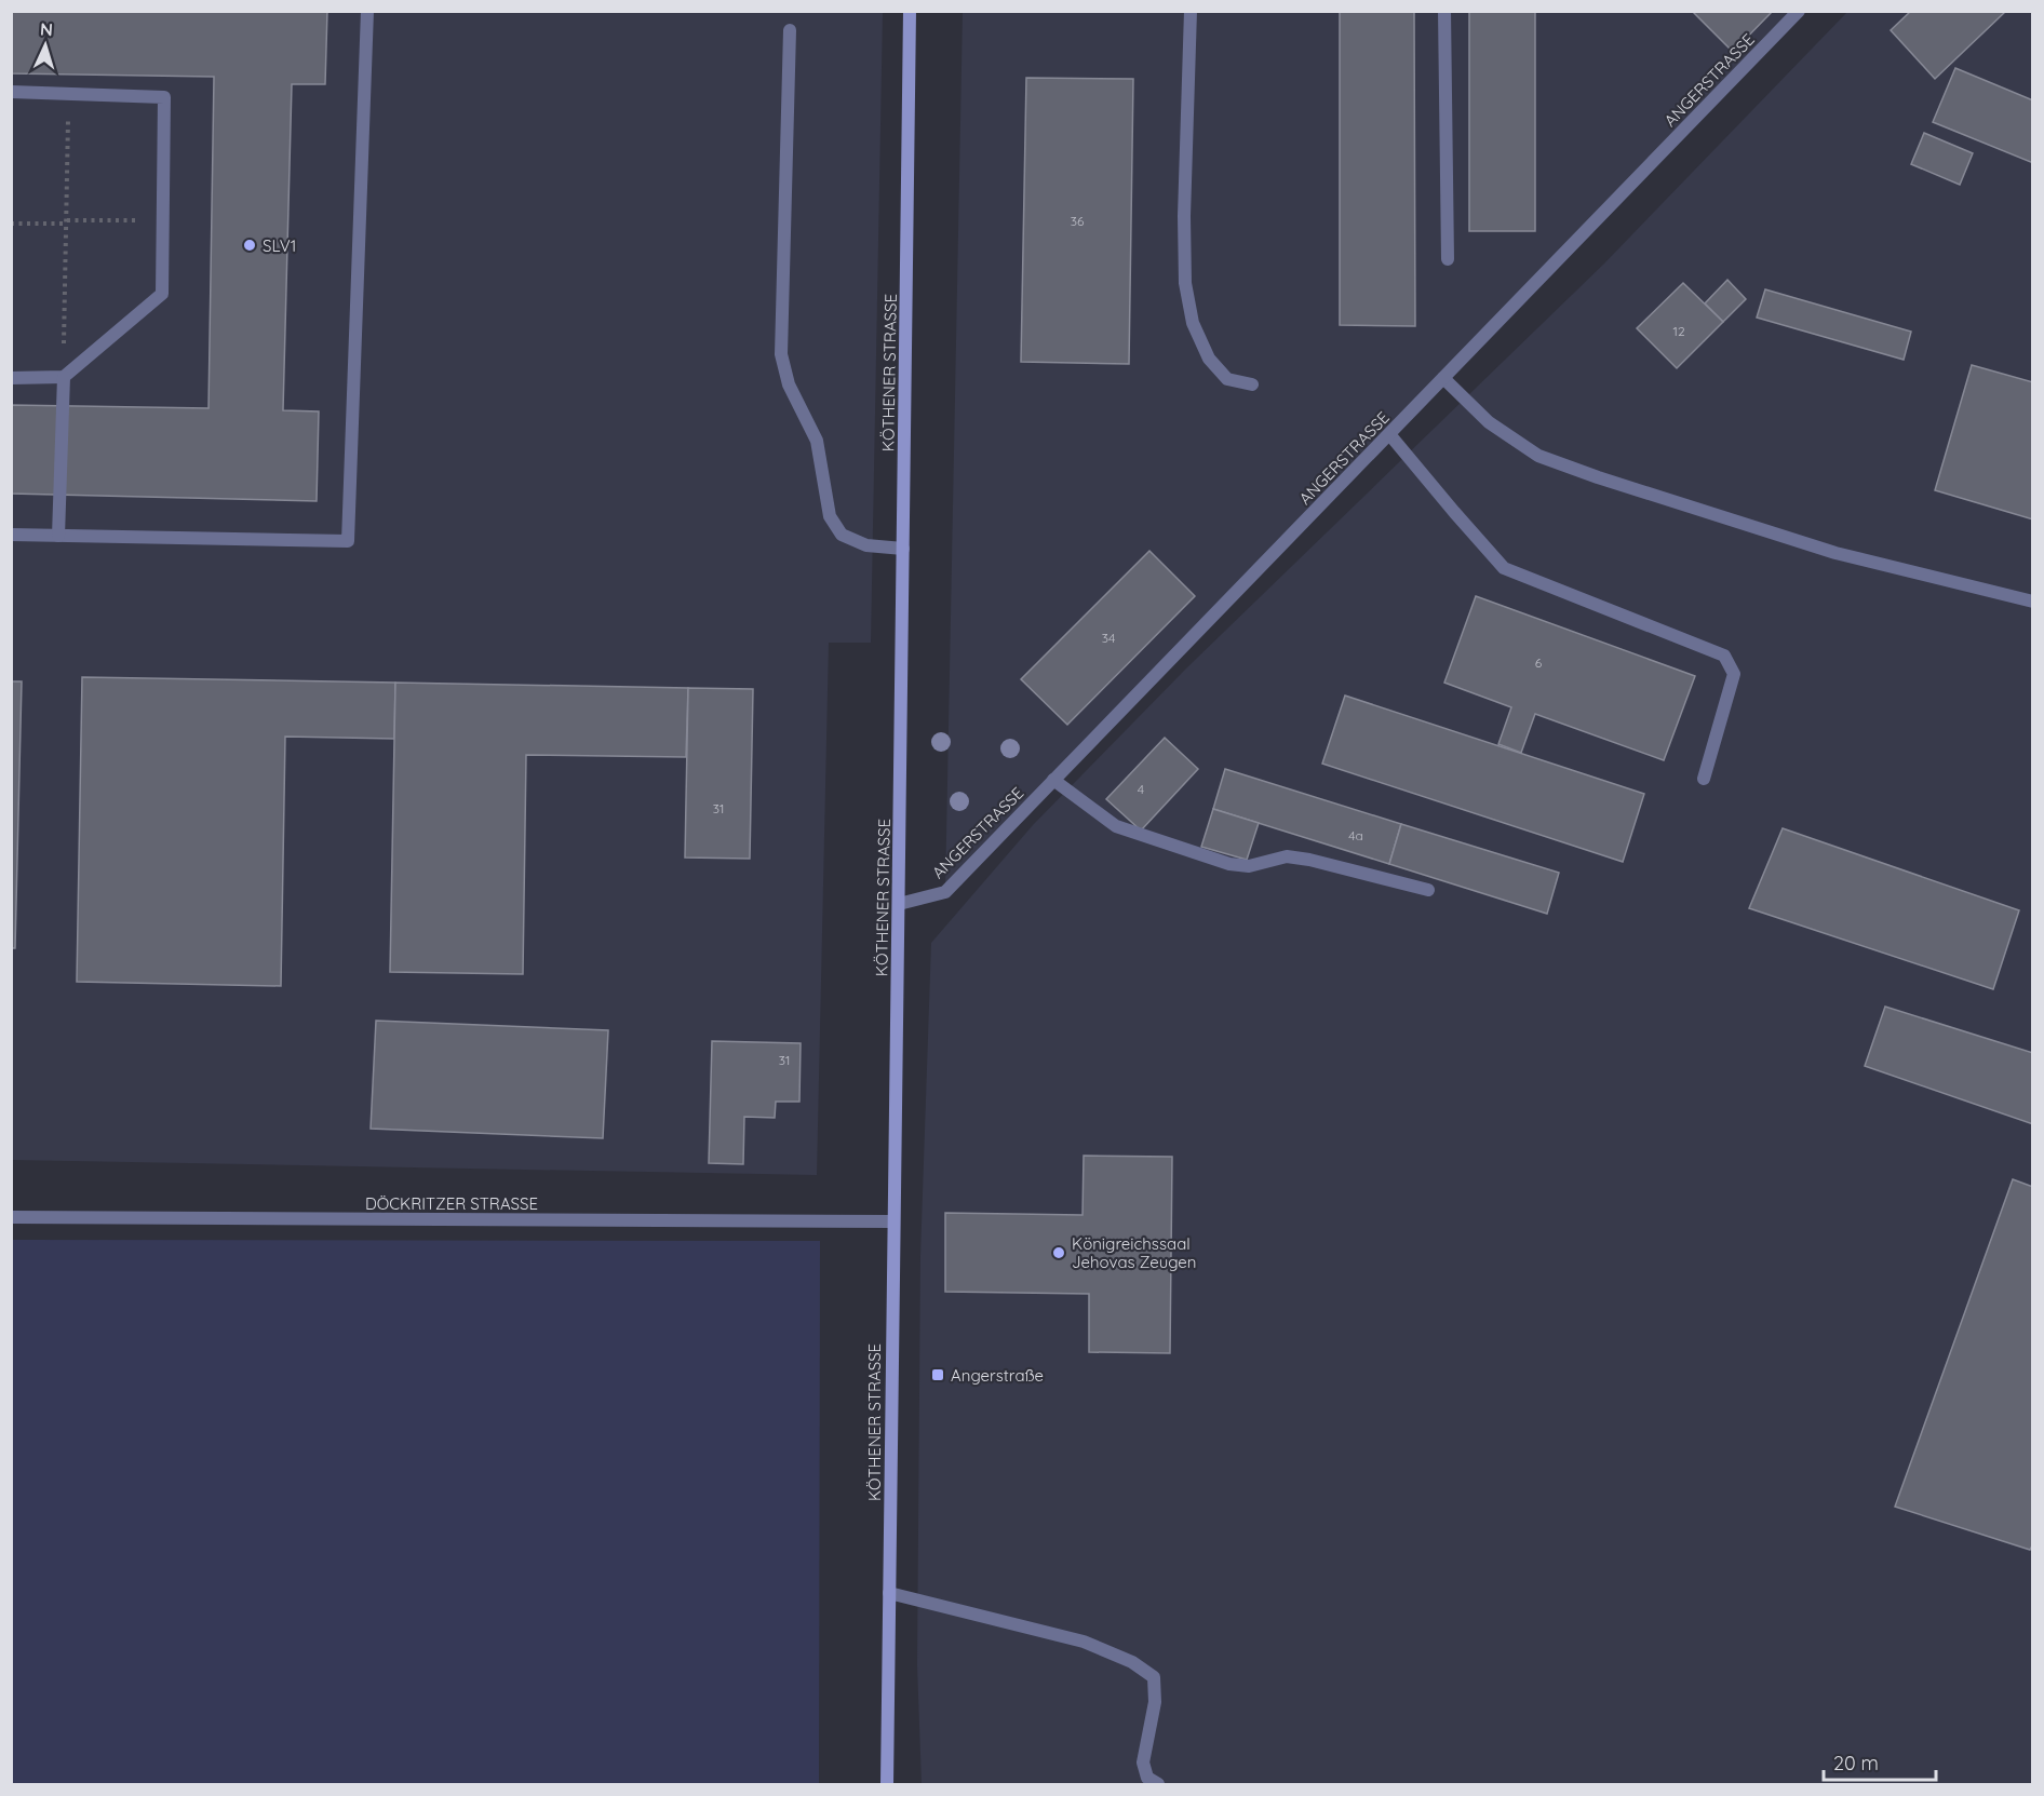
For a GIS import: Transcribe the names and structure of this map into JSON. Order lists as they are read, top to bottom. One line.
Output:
{"streets":{"main road":["KÖTHENER STRASSE"],"street":["ANGERSTRASSE","DÖCKRITZER STRASSE"]},"crossings":[["ANGERSTRASSE","KÖTHENER STRASSE"],["KÖTHENER STRASSE","DÖCKRITZER STRASSE"]],"places":{"other":["SLV1","Königreichssaal Jehovas Zeugen"],"transit":["Angerstraße"]},"house_numbers":["36","12","34","6","4","31","4a","31"],"scale_bar":"20 m","north":"top"}
